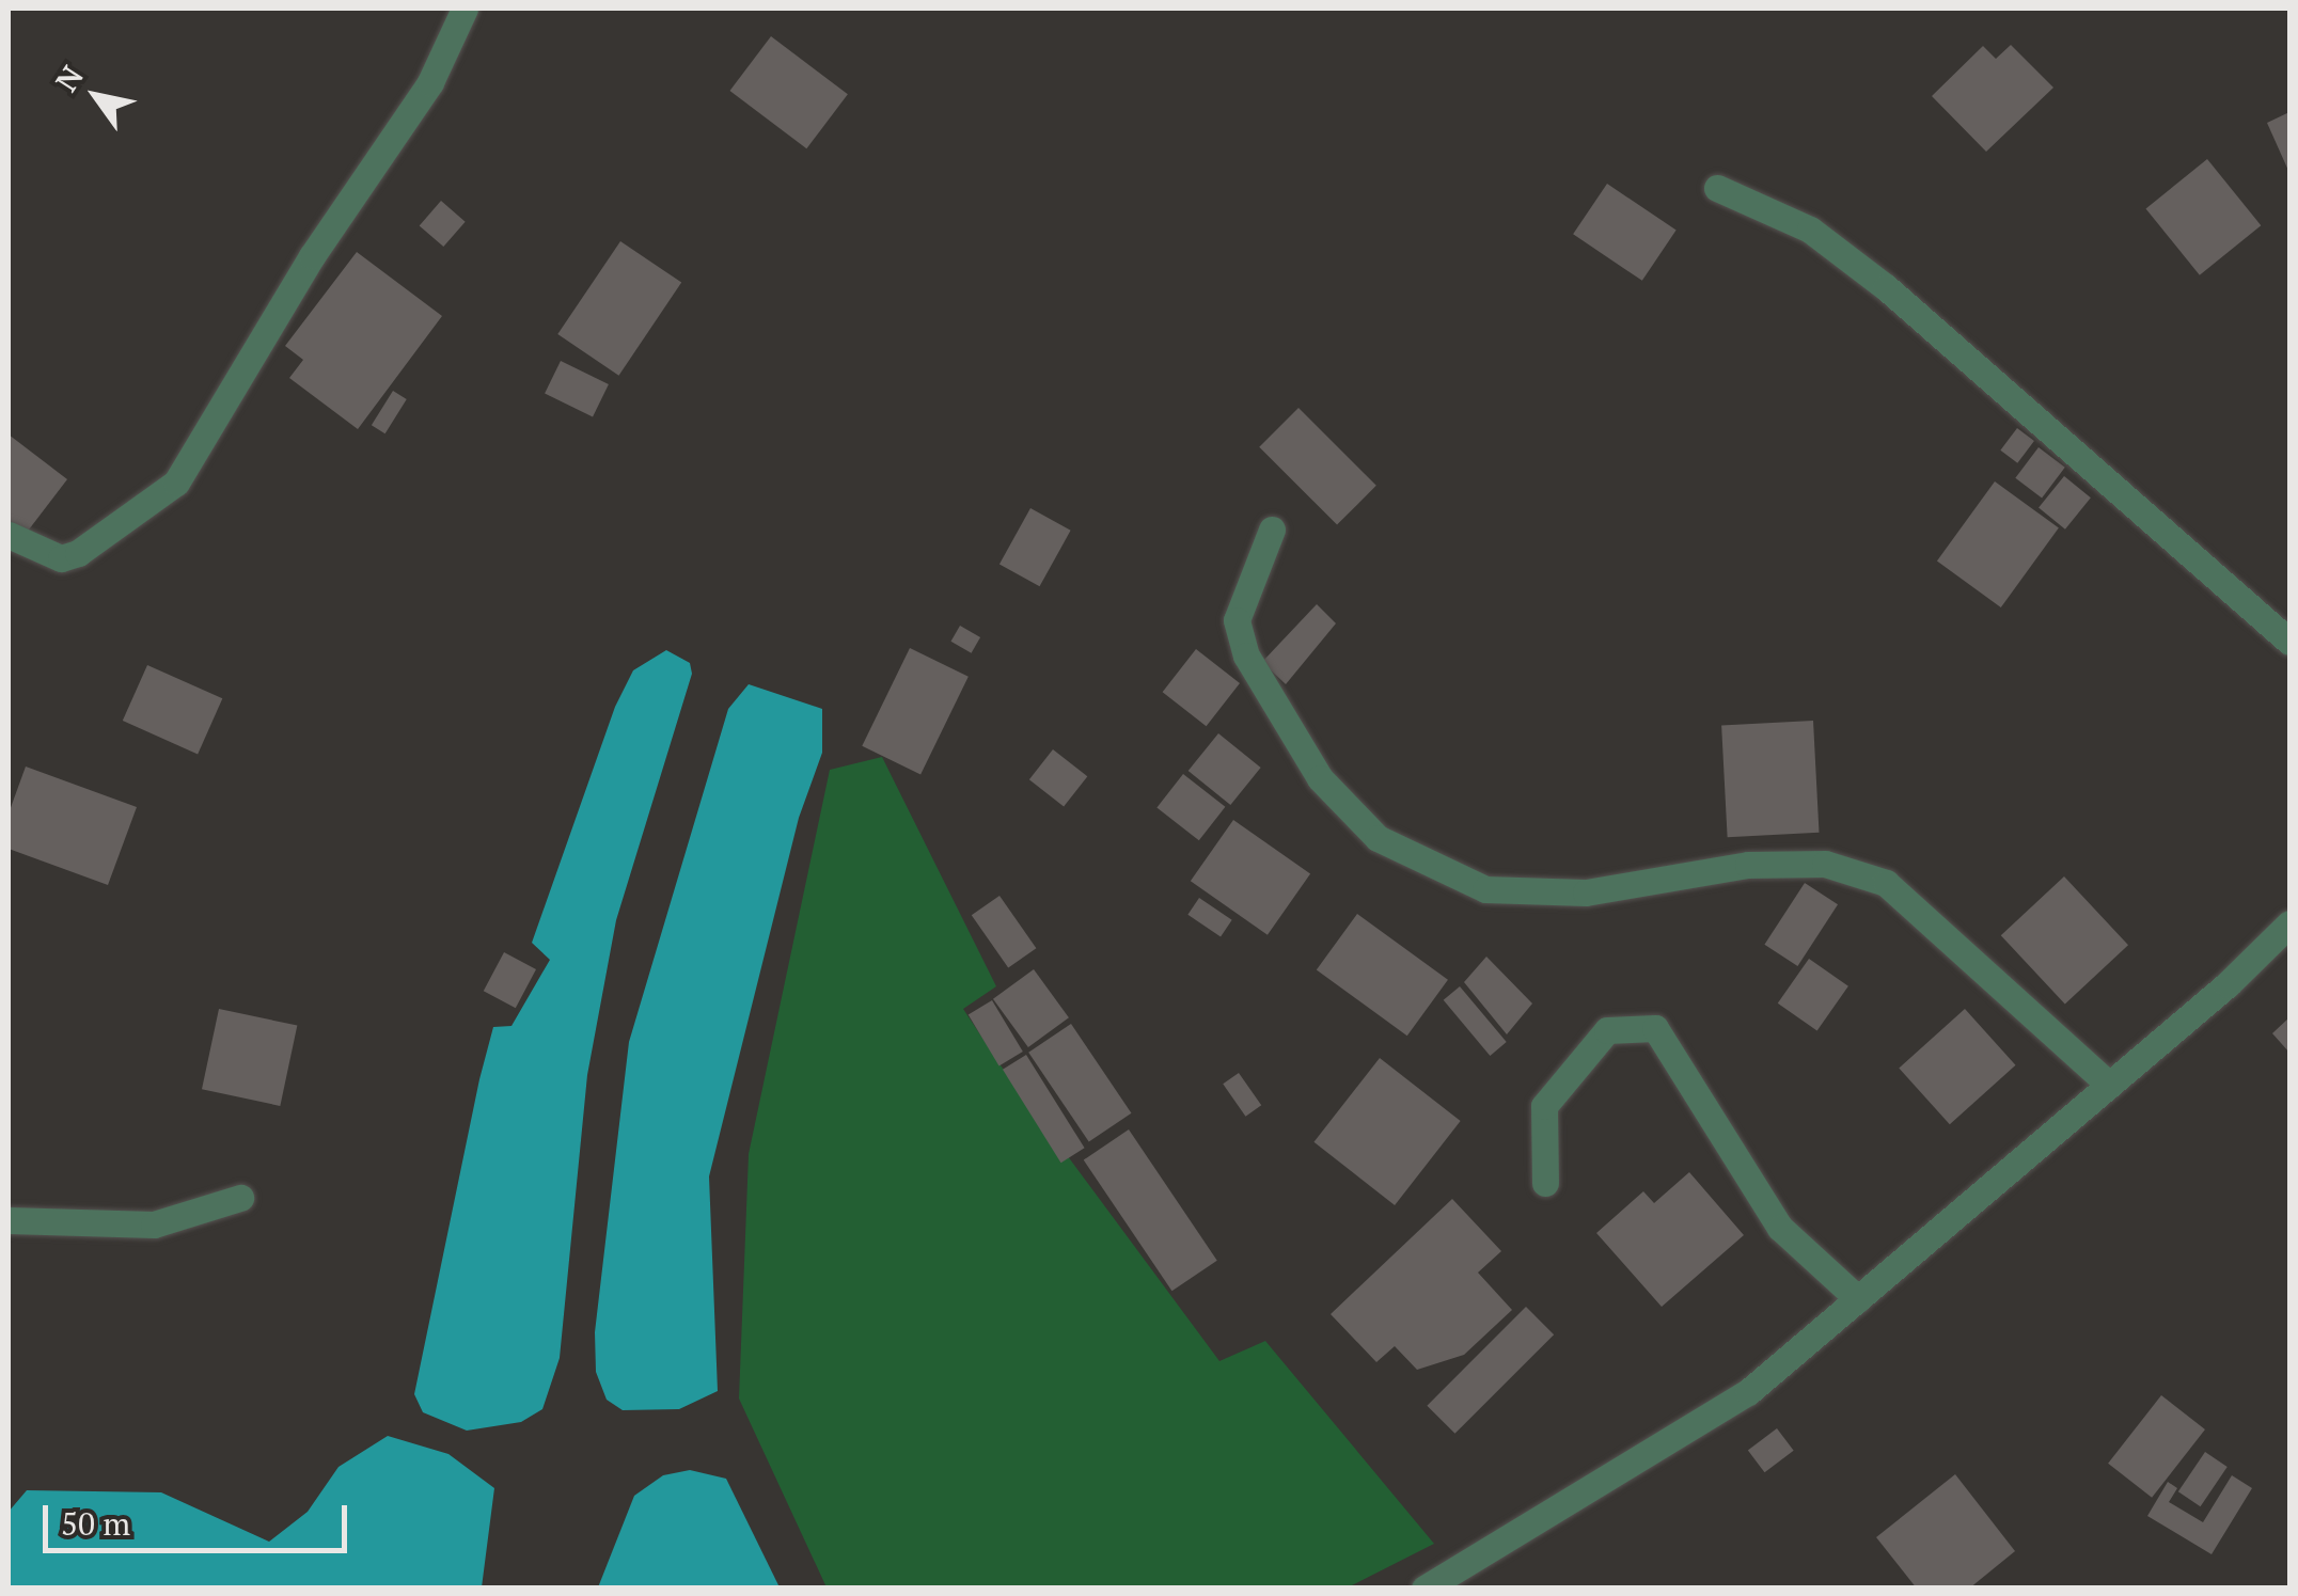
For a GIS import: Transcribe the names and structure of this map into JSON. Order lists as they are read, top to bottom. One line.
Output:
{"scale_bar":"50 m","north":"top left"}
